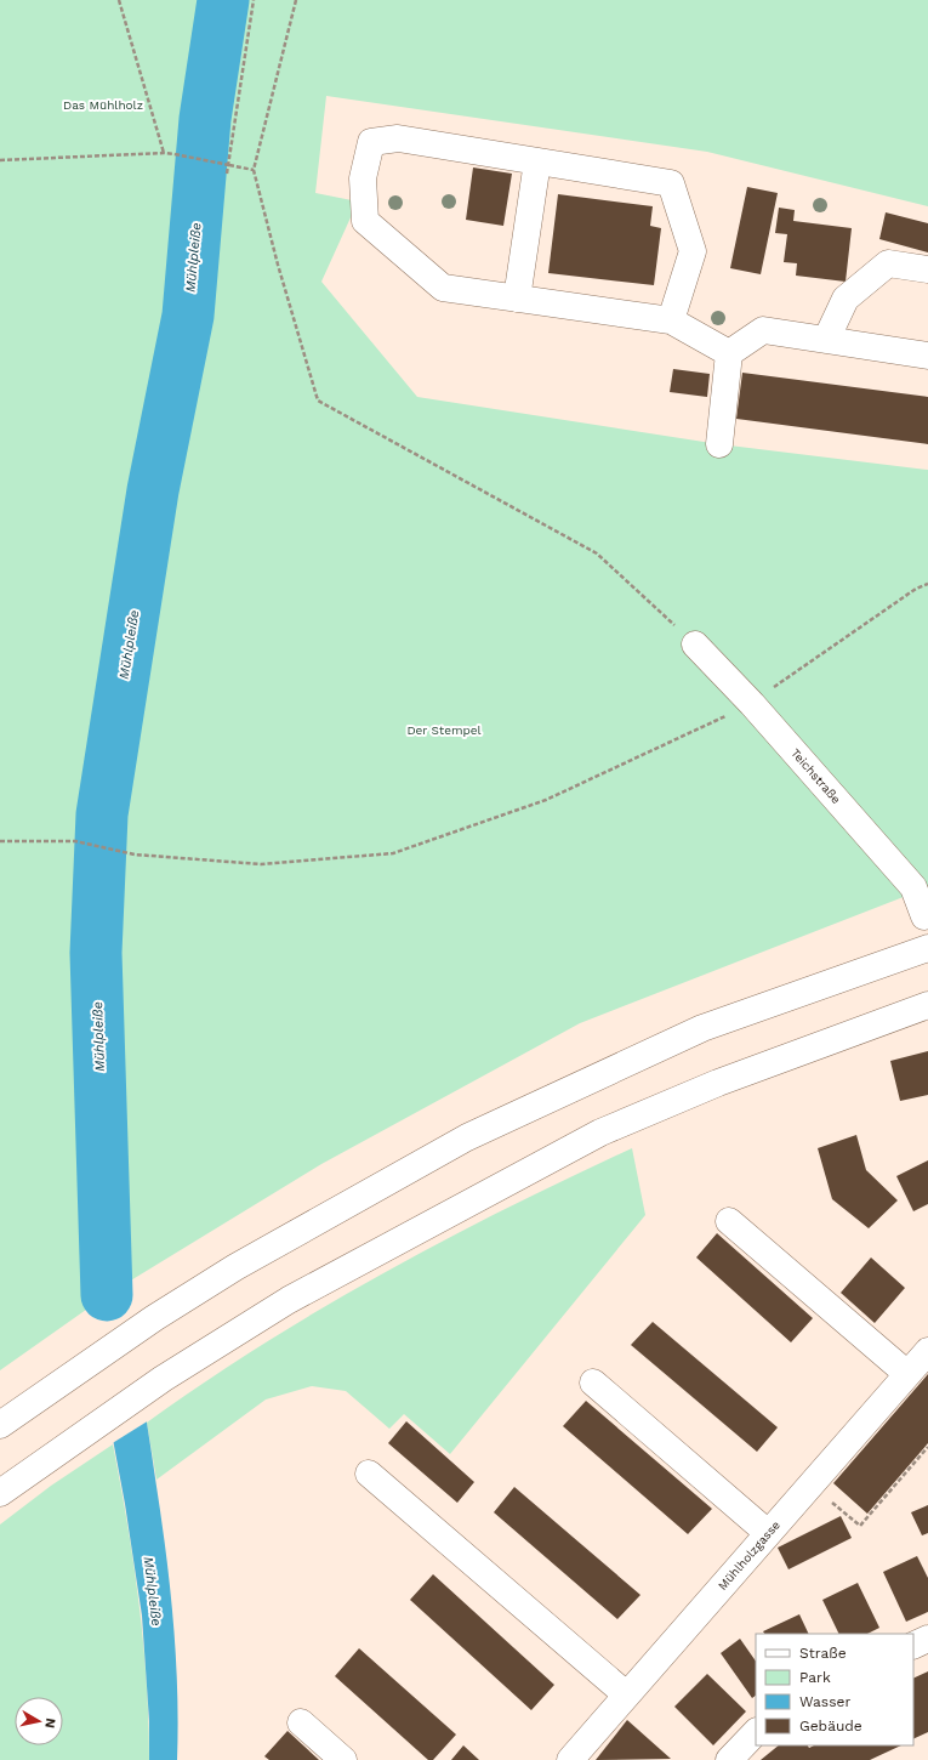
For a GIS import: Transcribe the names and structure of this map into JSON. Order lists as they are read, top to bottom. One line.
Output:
{"streets":{"main road":["Teichstraße","Mühlholzgasse"]},"water":["Mühlpleiße"],"parks":["Das Mühlholz","Der Stempel"],"legend":["Straße","Park","Wasser","Gebäude"],"north":"right"}
